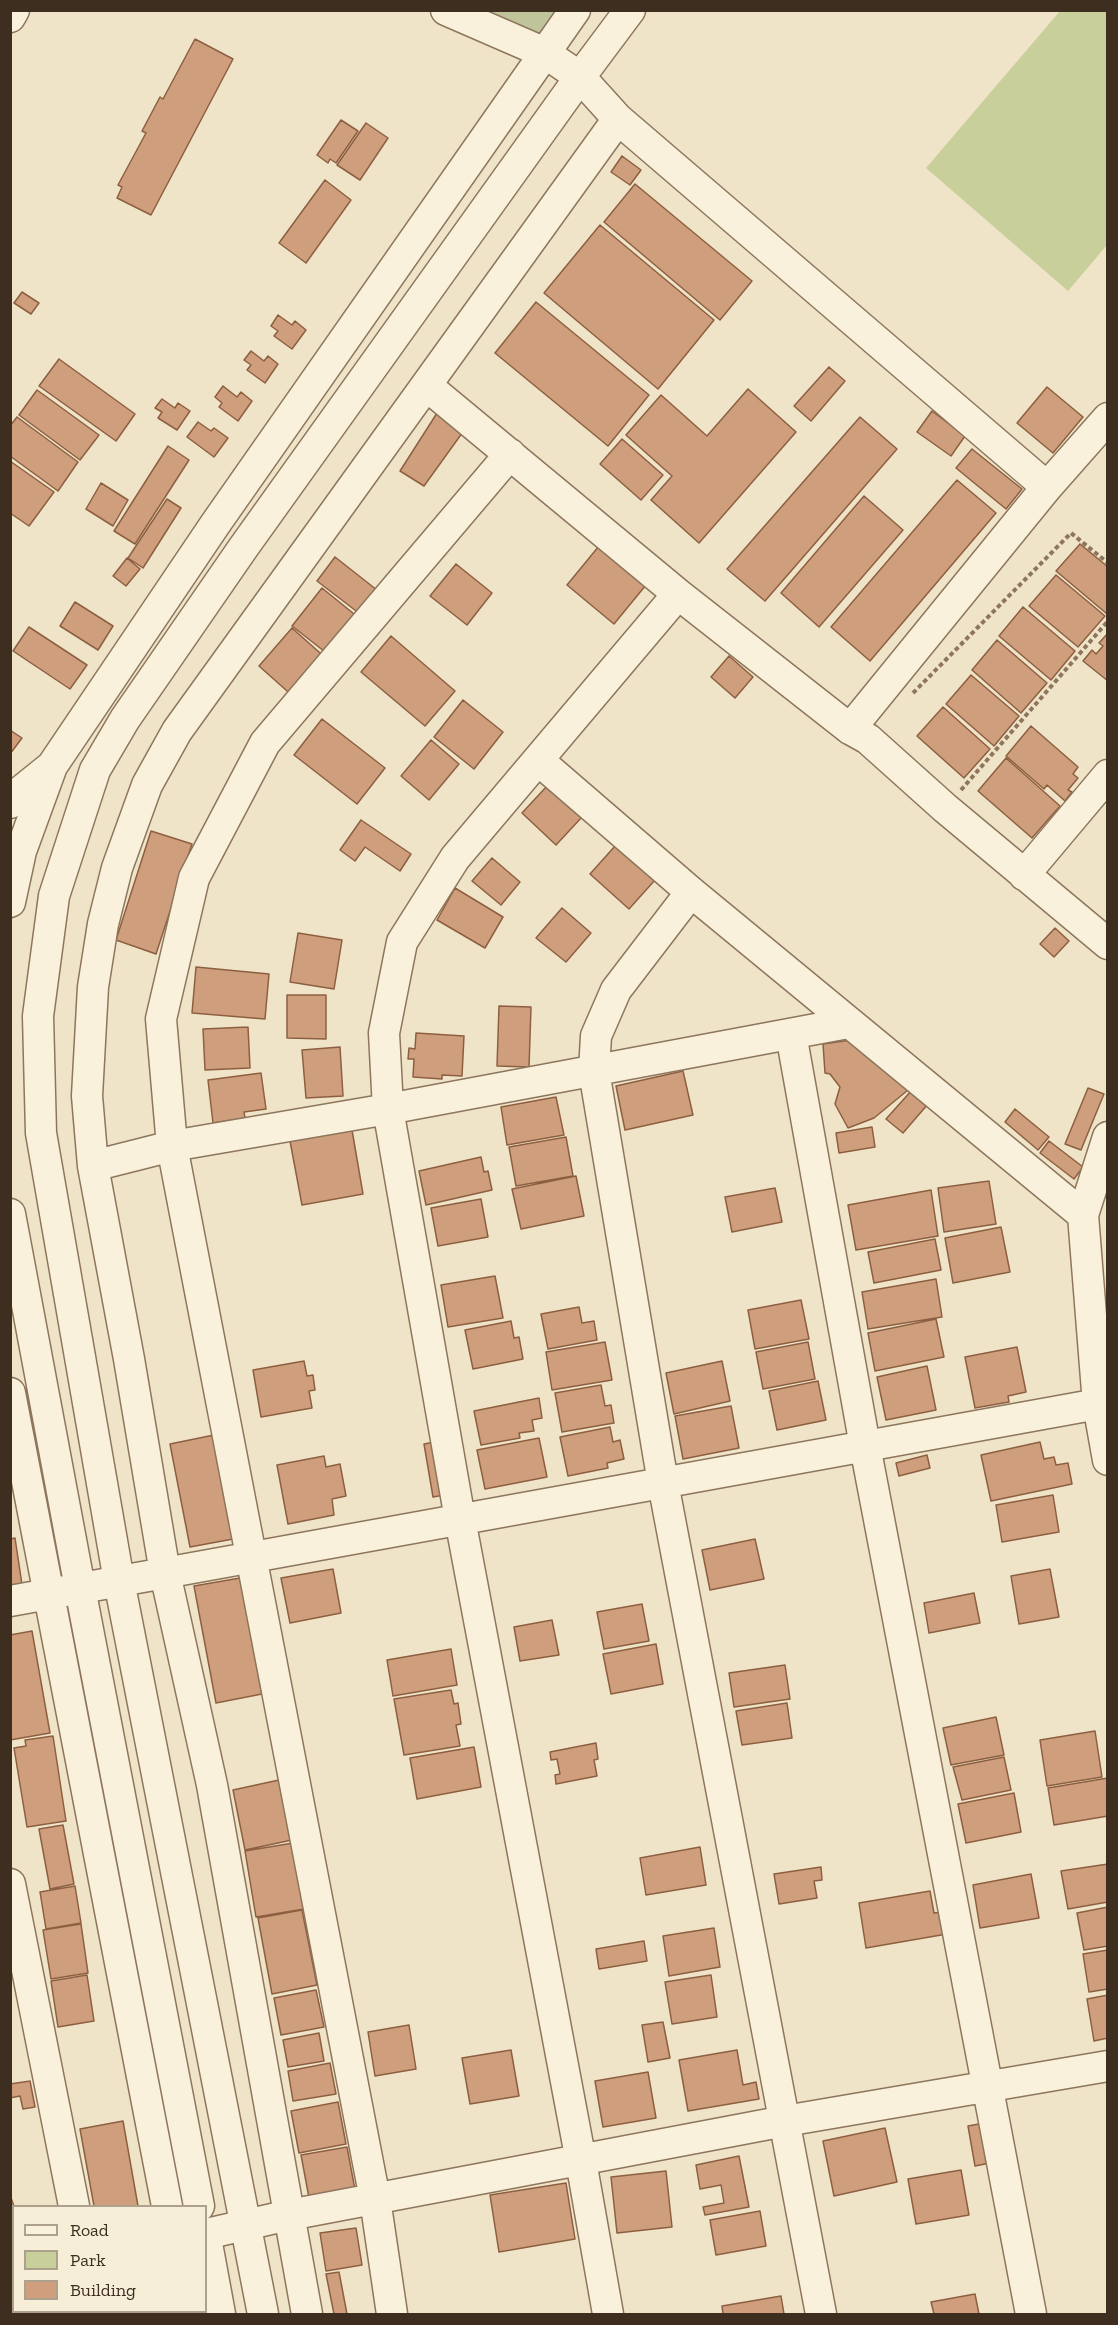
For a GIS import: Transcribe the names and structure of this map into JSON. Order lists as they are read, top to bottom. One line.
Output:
{"legend":["Road","Park","Building"]}
